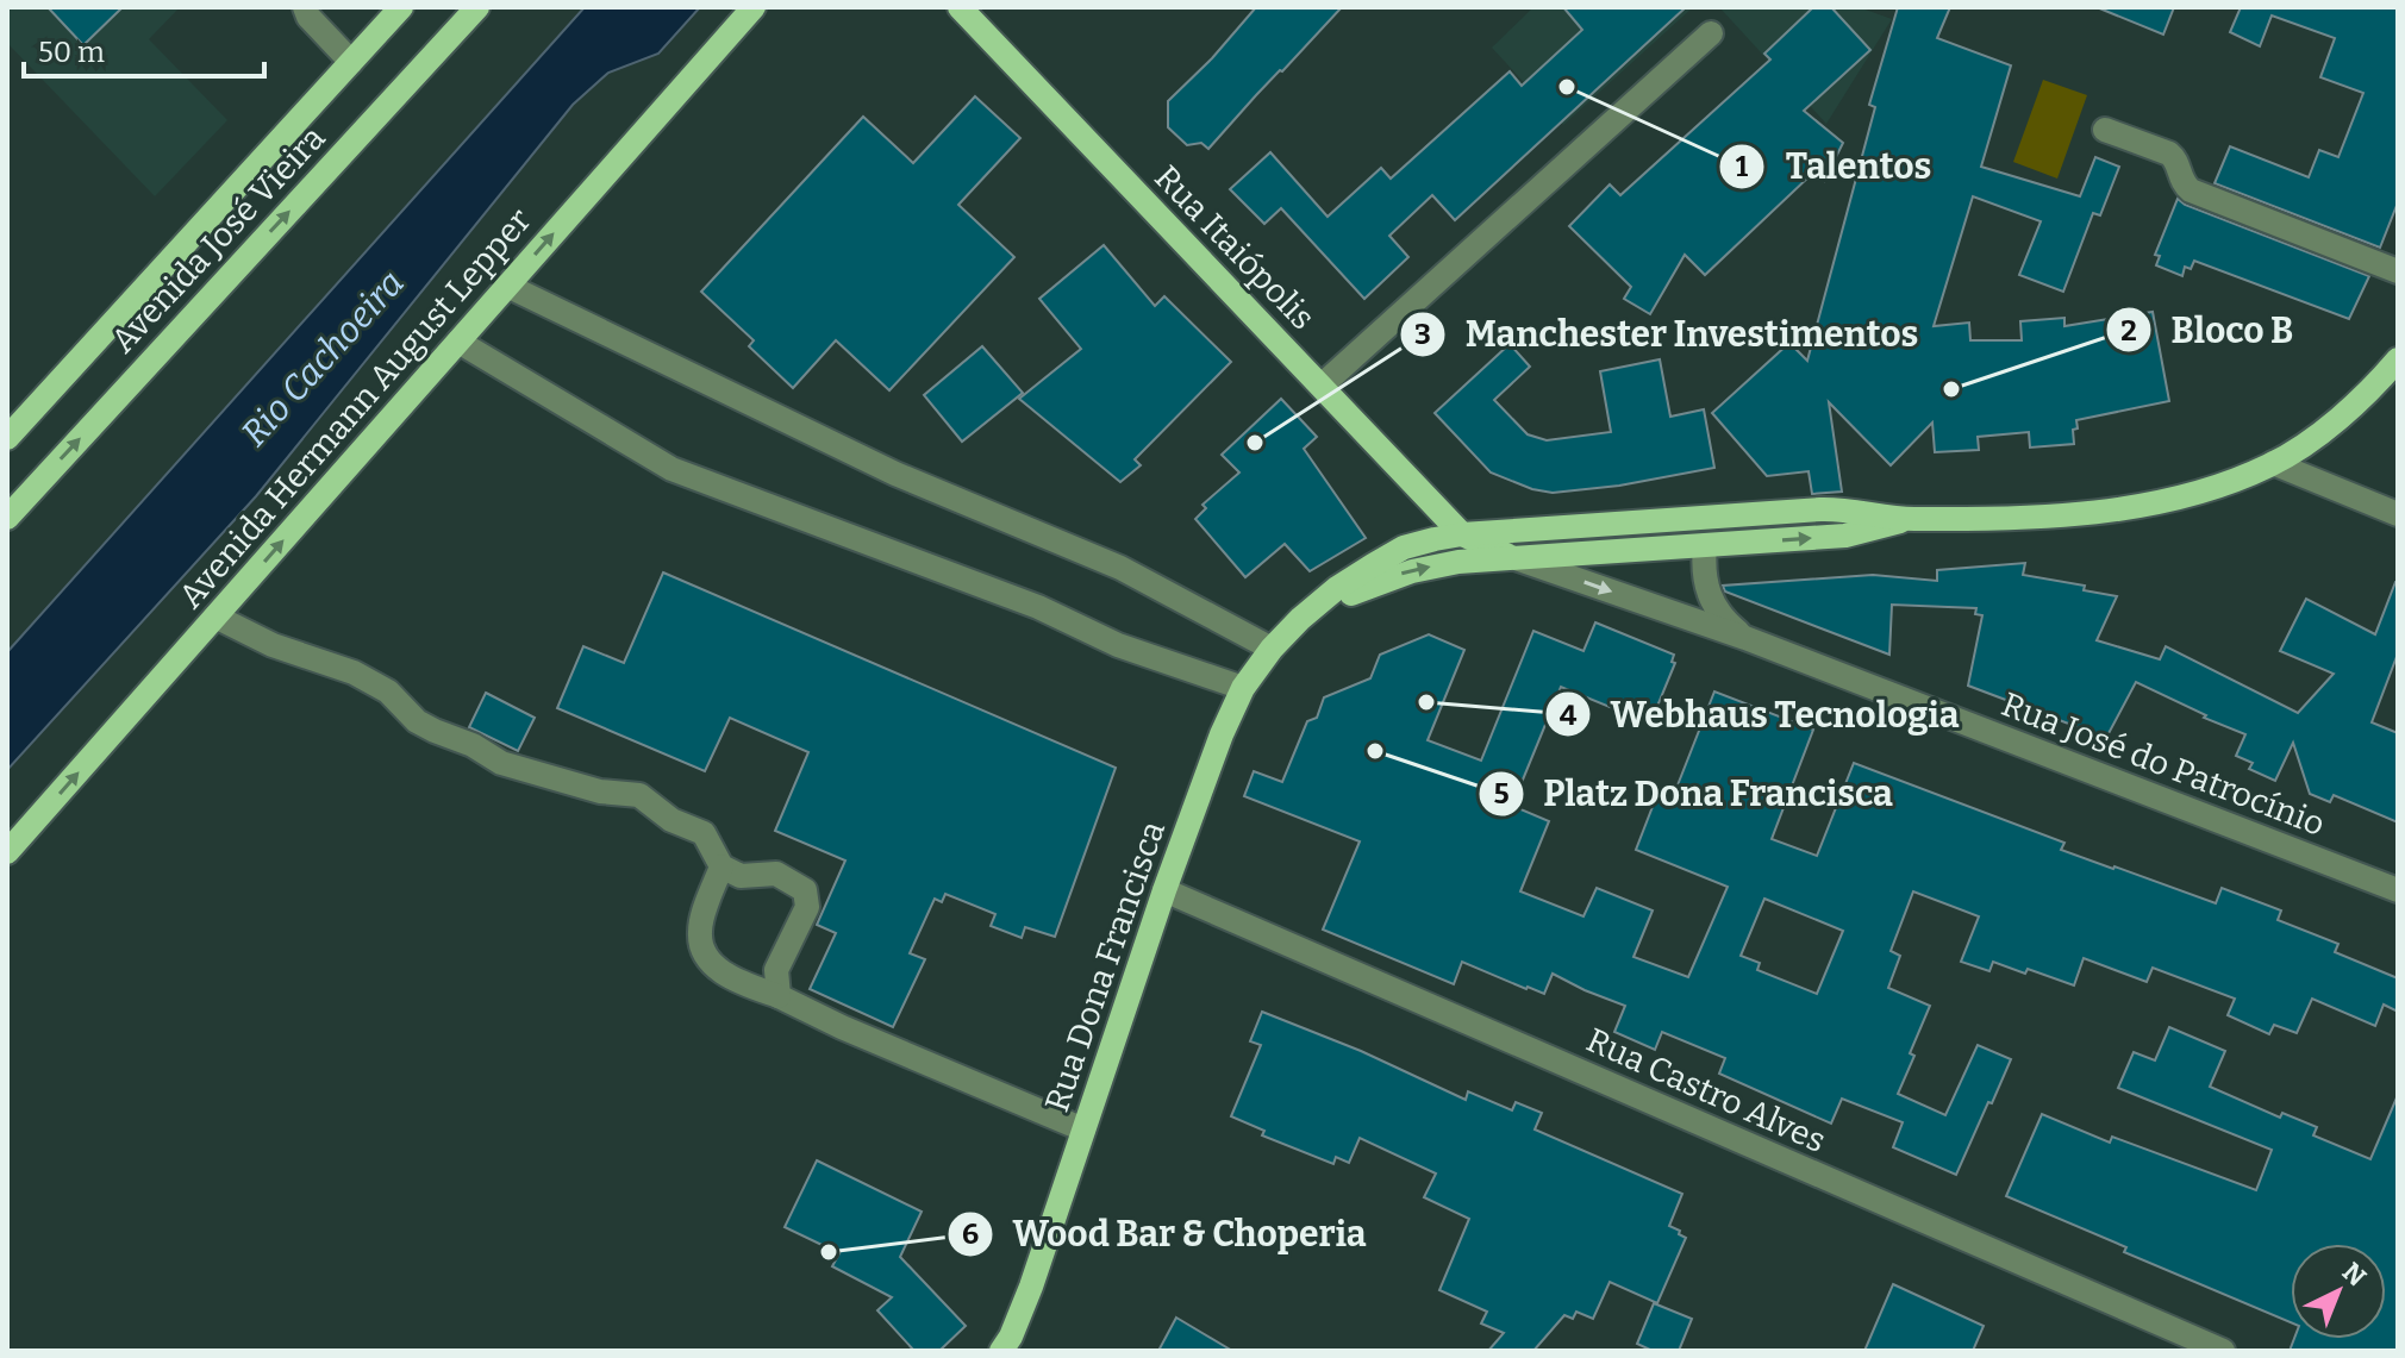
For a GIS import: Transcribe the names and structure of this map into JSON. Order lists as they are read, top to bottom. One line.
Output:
{"streets":{"main road":["Avenida José Vieira","Rua Itaiópolis","Avenida Hermann August Lepper","Rua Dona Francisca"],"street":["Rua José do Patrocínio","Rua Castro Alves"]},"crossings":[["Rua Itaiópolis","Rua Dona Francisca"],["Rua José do Patrocínio","Rua Dona Francisca"],["Rua Dona Francisca","Rua Castro Alves"]],"one_way":["Avenida Hermann August Lepper"],"water":["Rio Cachoeira"],"places":["Talentos","Bloco B","Manchester Investimentos","Webhaus Tecnologia","Platz Dona Francisca","Wood Bar & Choperia"],"scale_bar":"50 m","north":"top right"}
